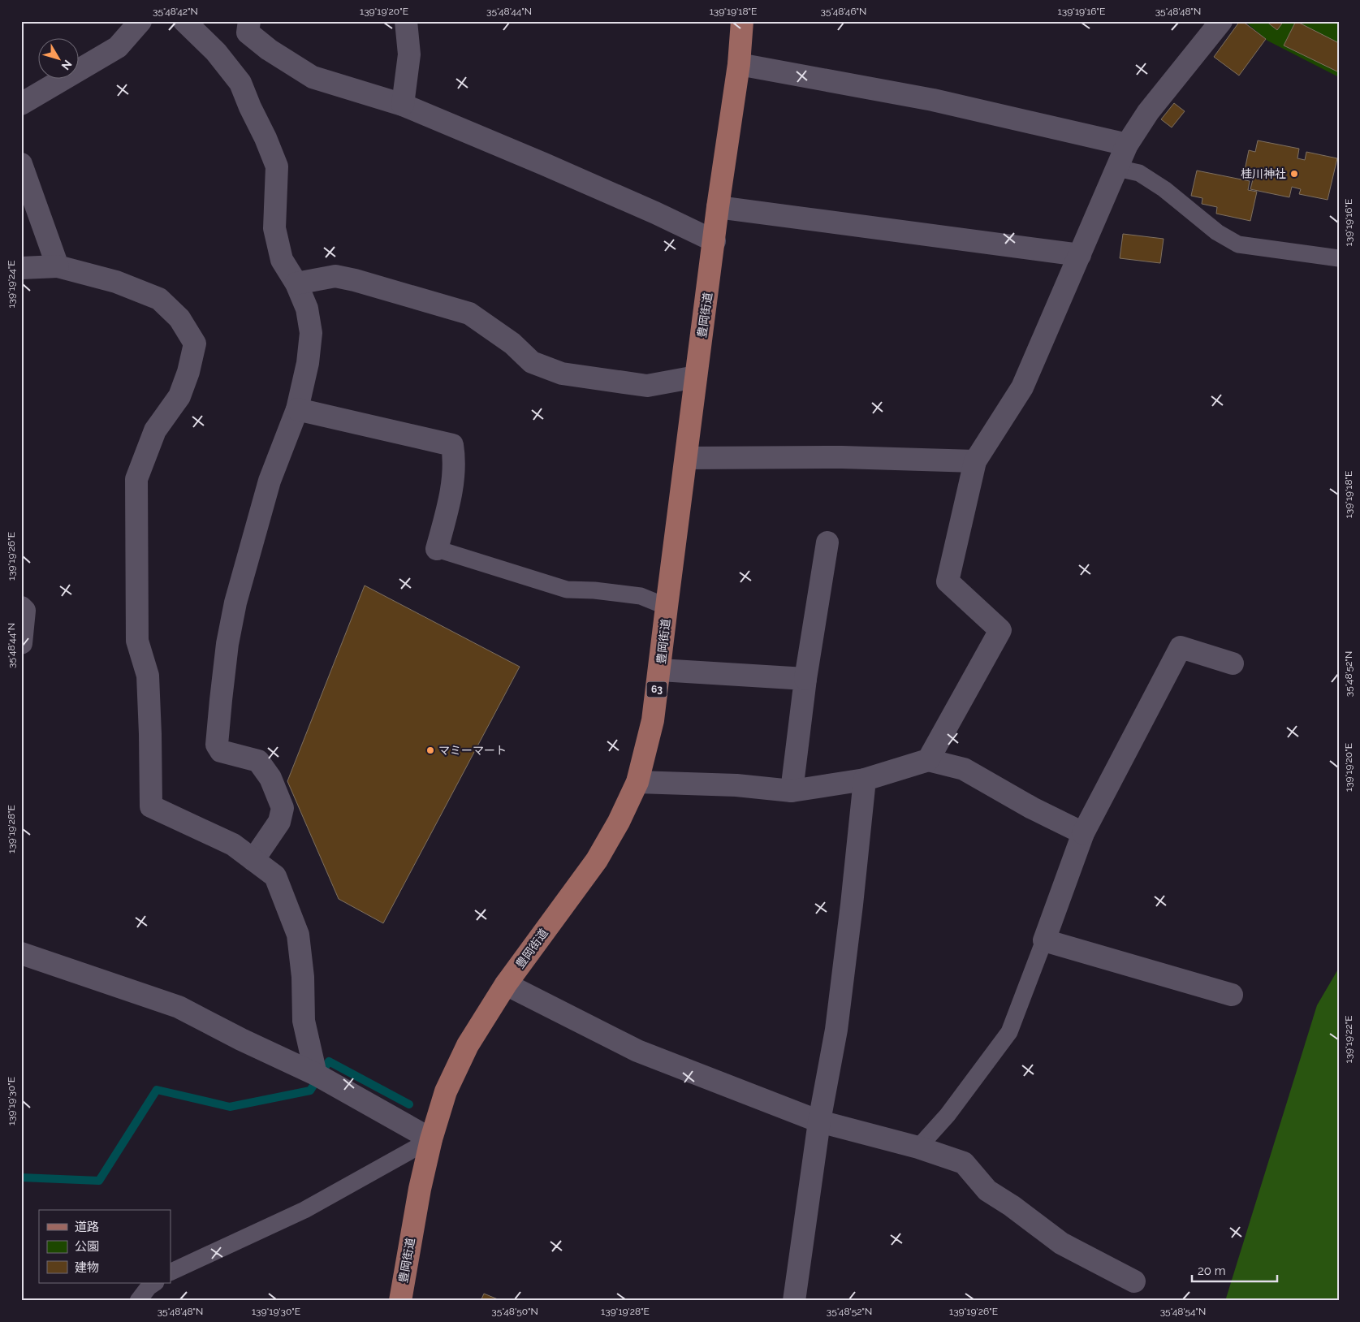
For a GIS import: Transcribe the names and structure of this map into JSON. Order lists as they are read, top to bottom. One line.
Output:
{"streets":{"main road":["豊岡街道","63"]},"places":["桂川神社","マミーマート"],"legend":["道路","公園","建物"],"scale_bar":"20 m","north":"bottom right","coordinates":["35°48'42\"N","139°19'20\"E","35°48'44\"N","139°19'18\"E","35°48'46\"N","139°19'16\"E","35°48'48\"N","139°19'24\"E","139°19'26\"E","35°48'52\"N","139°19'28\"E","139°19'22\"E","139°19'30\"E","35°48'50\"N","35°48'54\"N"]}
